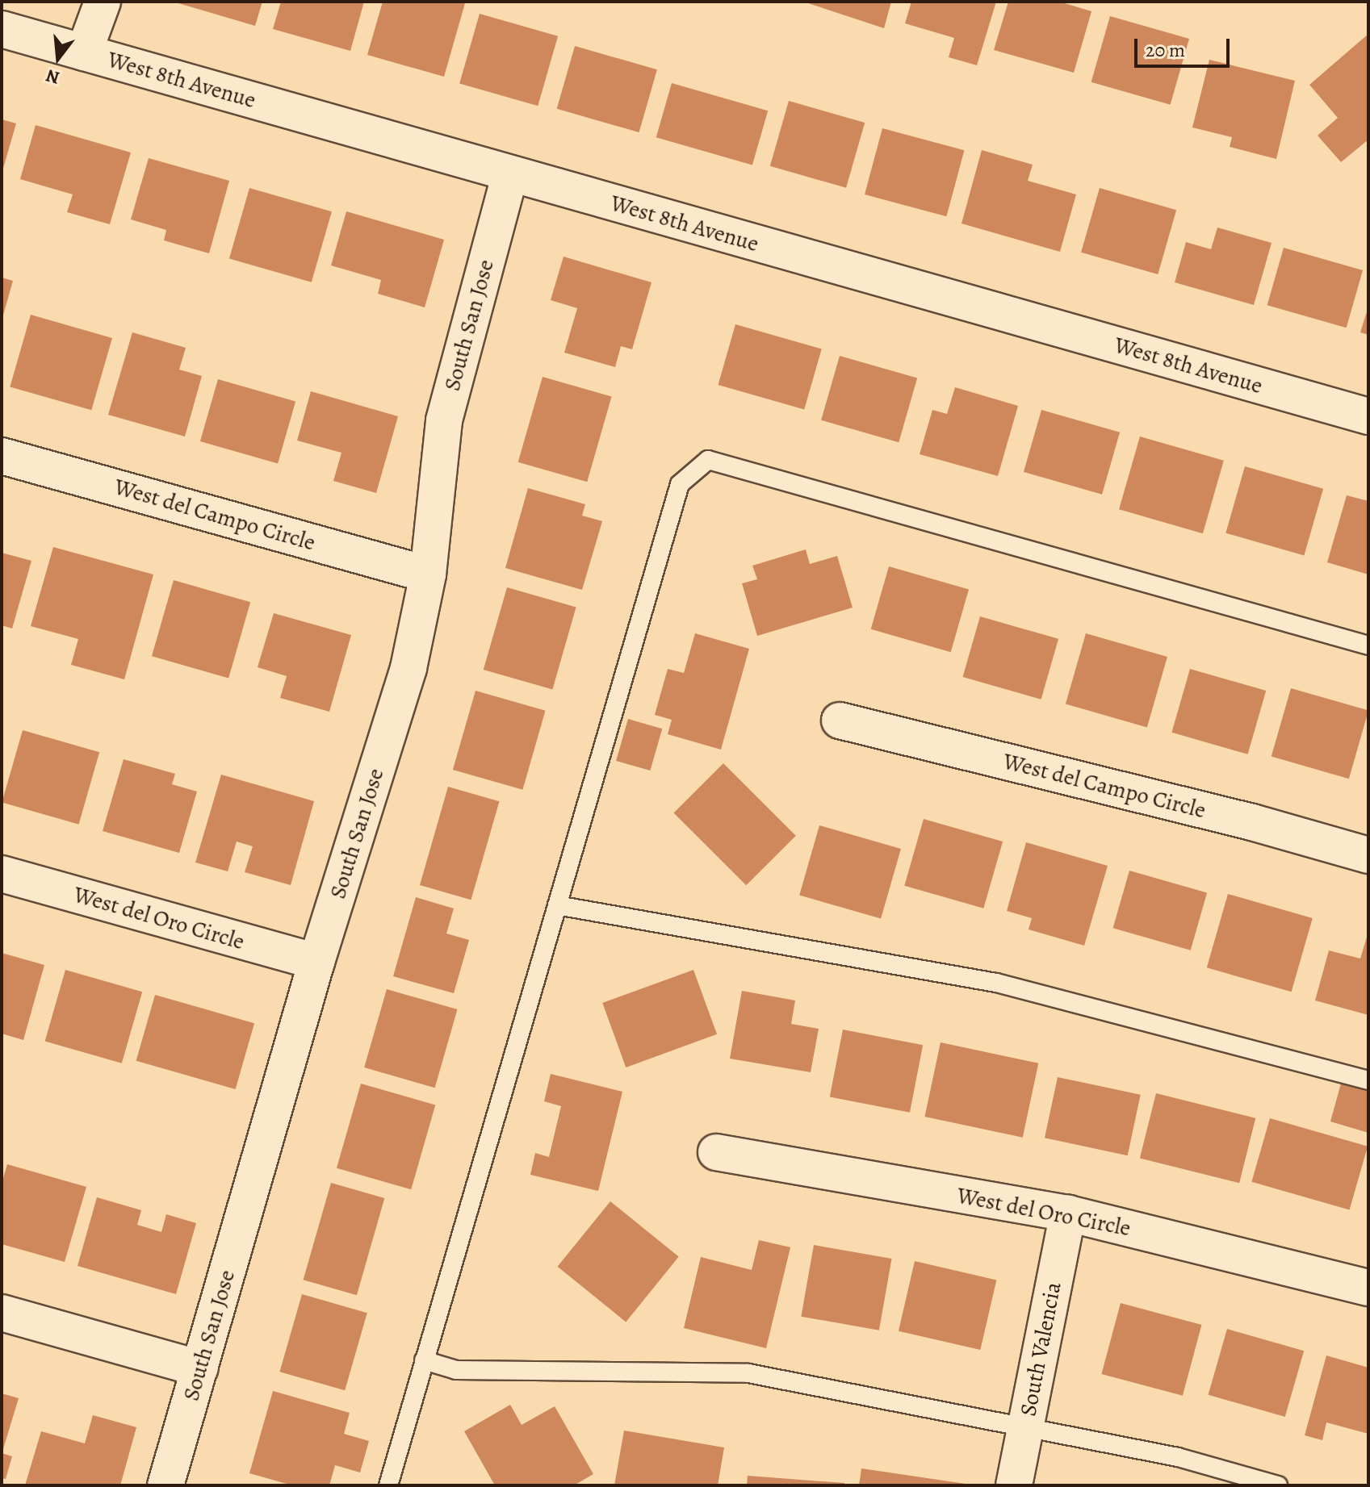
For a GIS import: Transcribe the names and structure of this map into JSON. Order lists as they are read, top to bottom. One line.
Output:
{"streets":{"street":["West 8th Avenue","South San Jose","West del Campo Circle","West del Oro Circle","South Valencia"]},"crossings":[["West 8th Avenue","South San Jose"],["South San Jose","West del Campo Circle"],["South San Jose","West del Oro Circle"],["West del Oro Circle","South Valencia"]],"scale_bar":"20 m","north":"bottom"}
